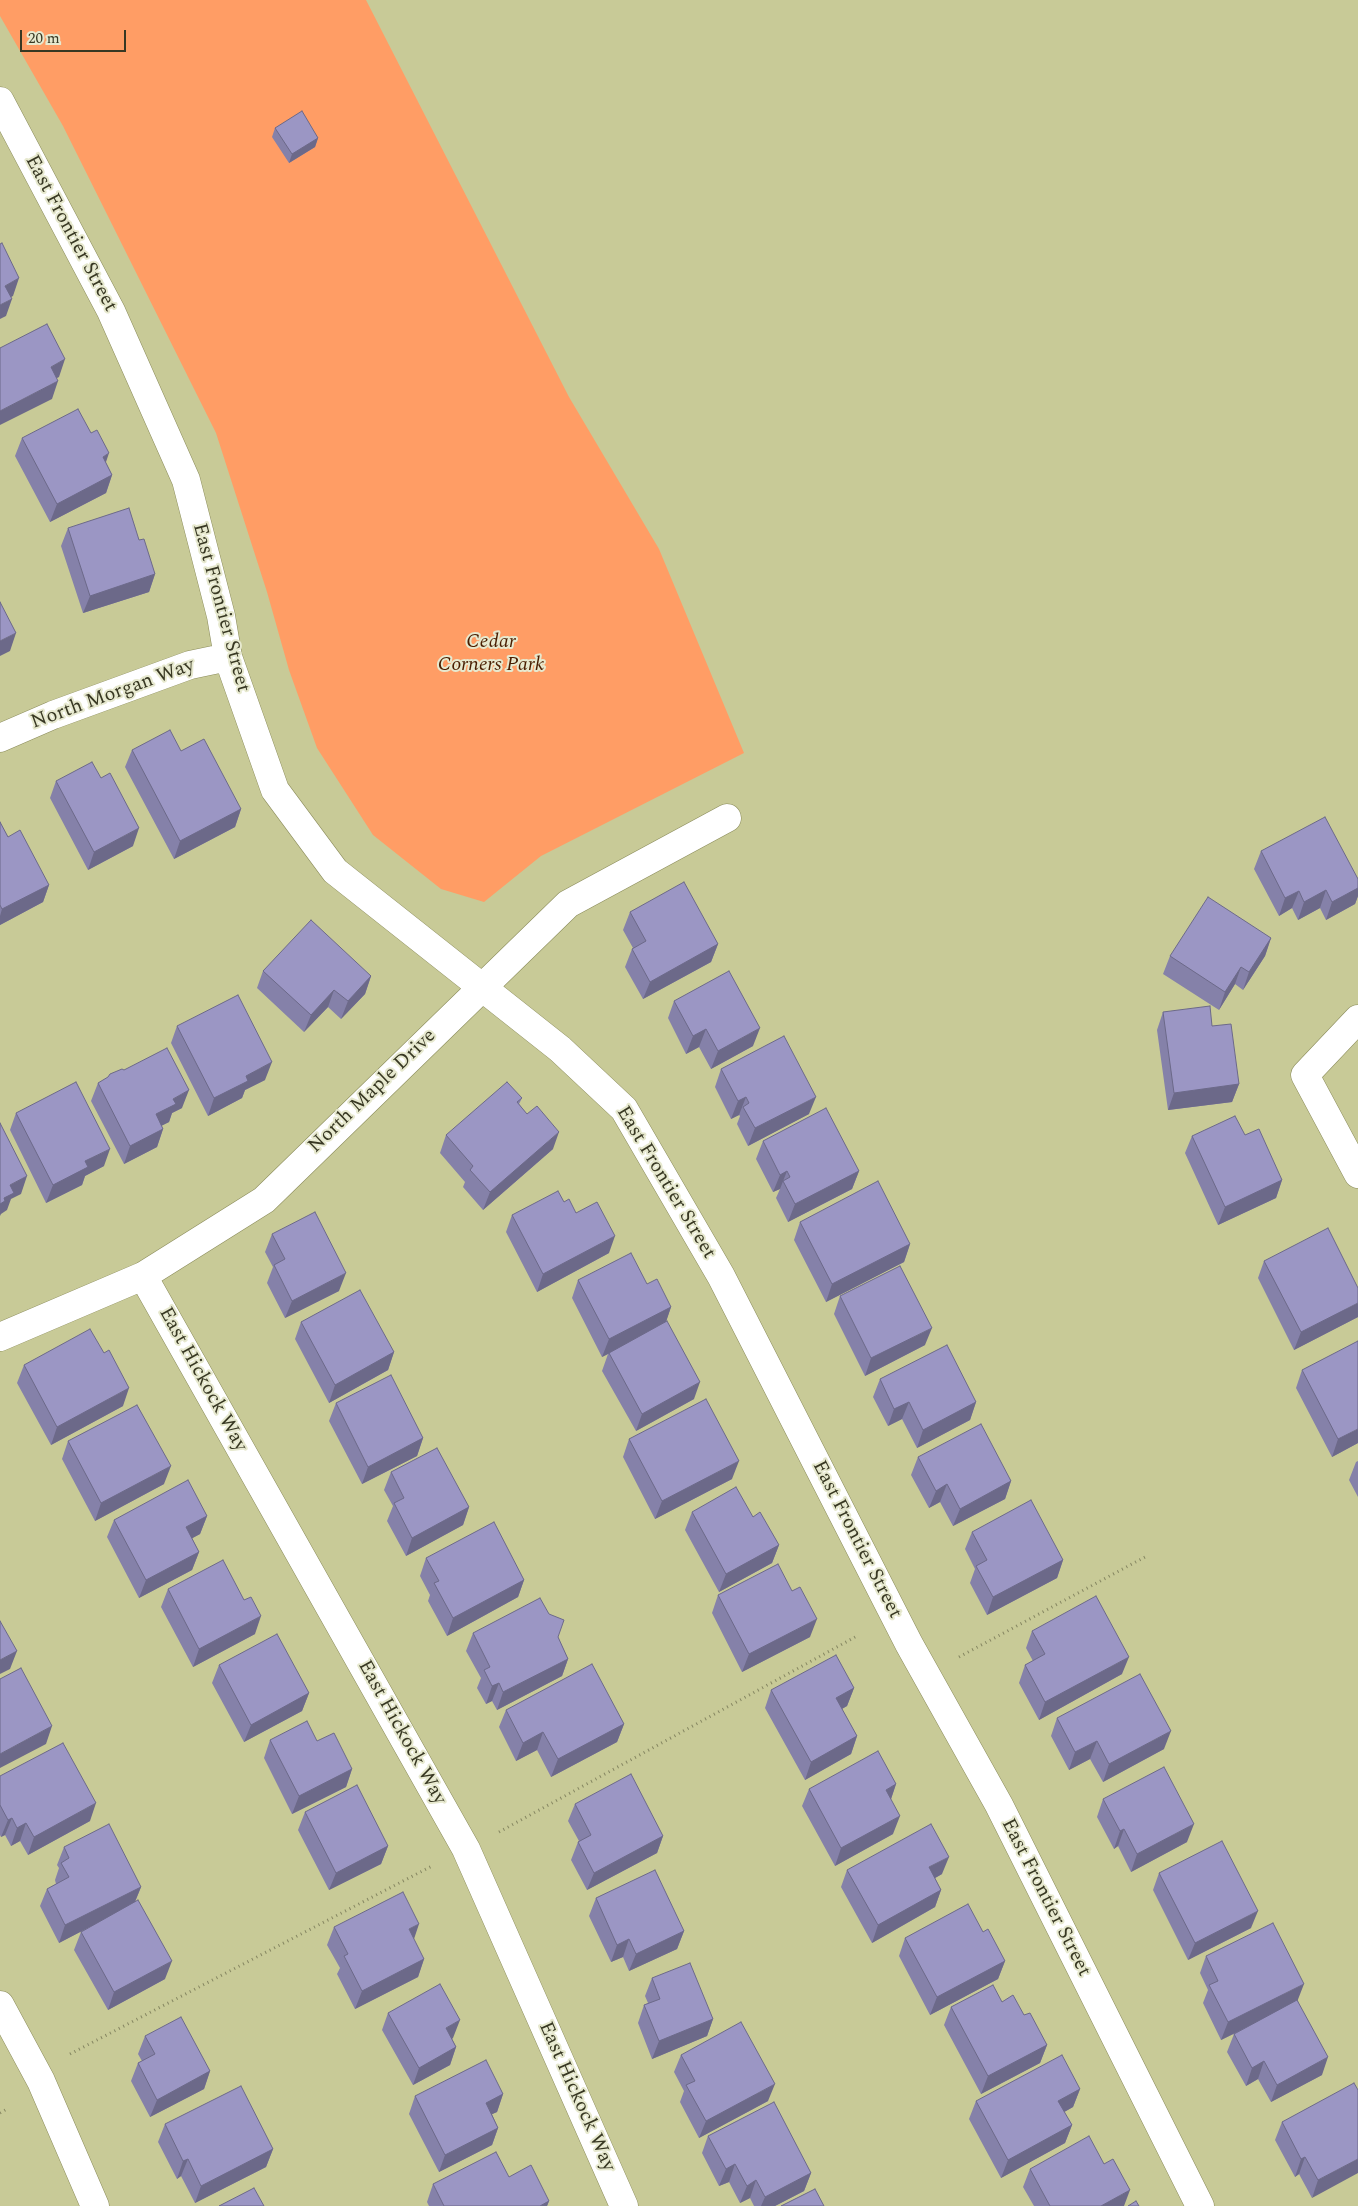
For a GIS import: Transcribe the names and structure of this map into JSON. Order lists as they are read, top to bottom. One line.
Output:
{"streets":{"street":["East Frontier Street","North Morgan Way","North Maple Drive","East Hickock Way"]},"crossings":[["East Frontier Street","North Morgan Way"],["East Frontier Street","North Maple Drive"],["North Maple Drive","East Hickock Way"]],"parks":["Cedar Corners Park"],"scale_bar":"20 m"}
